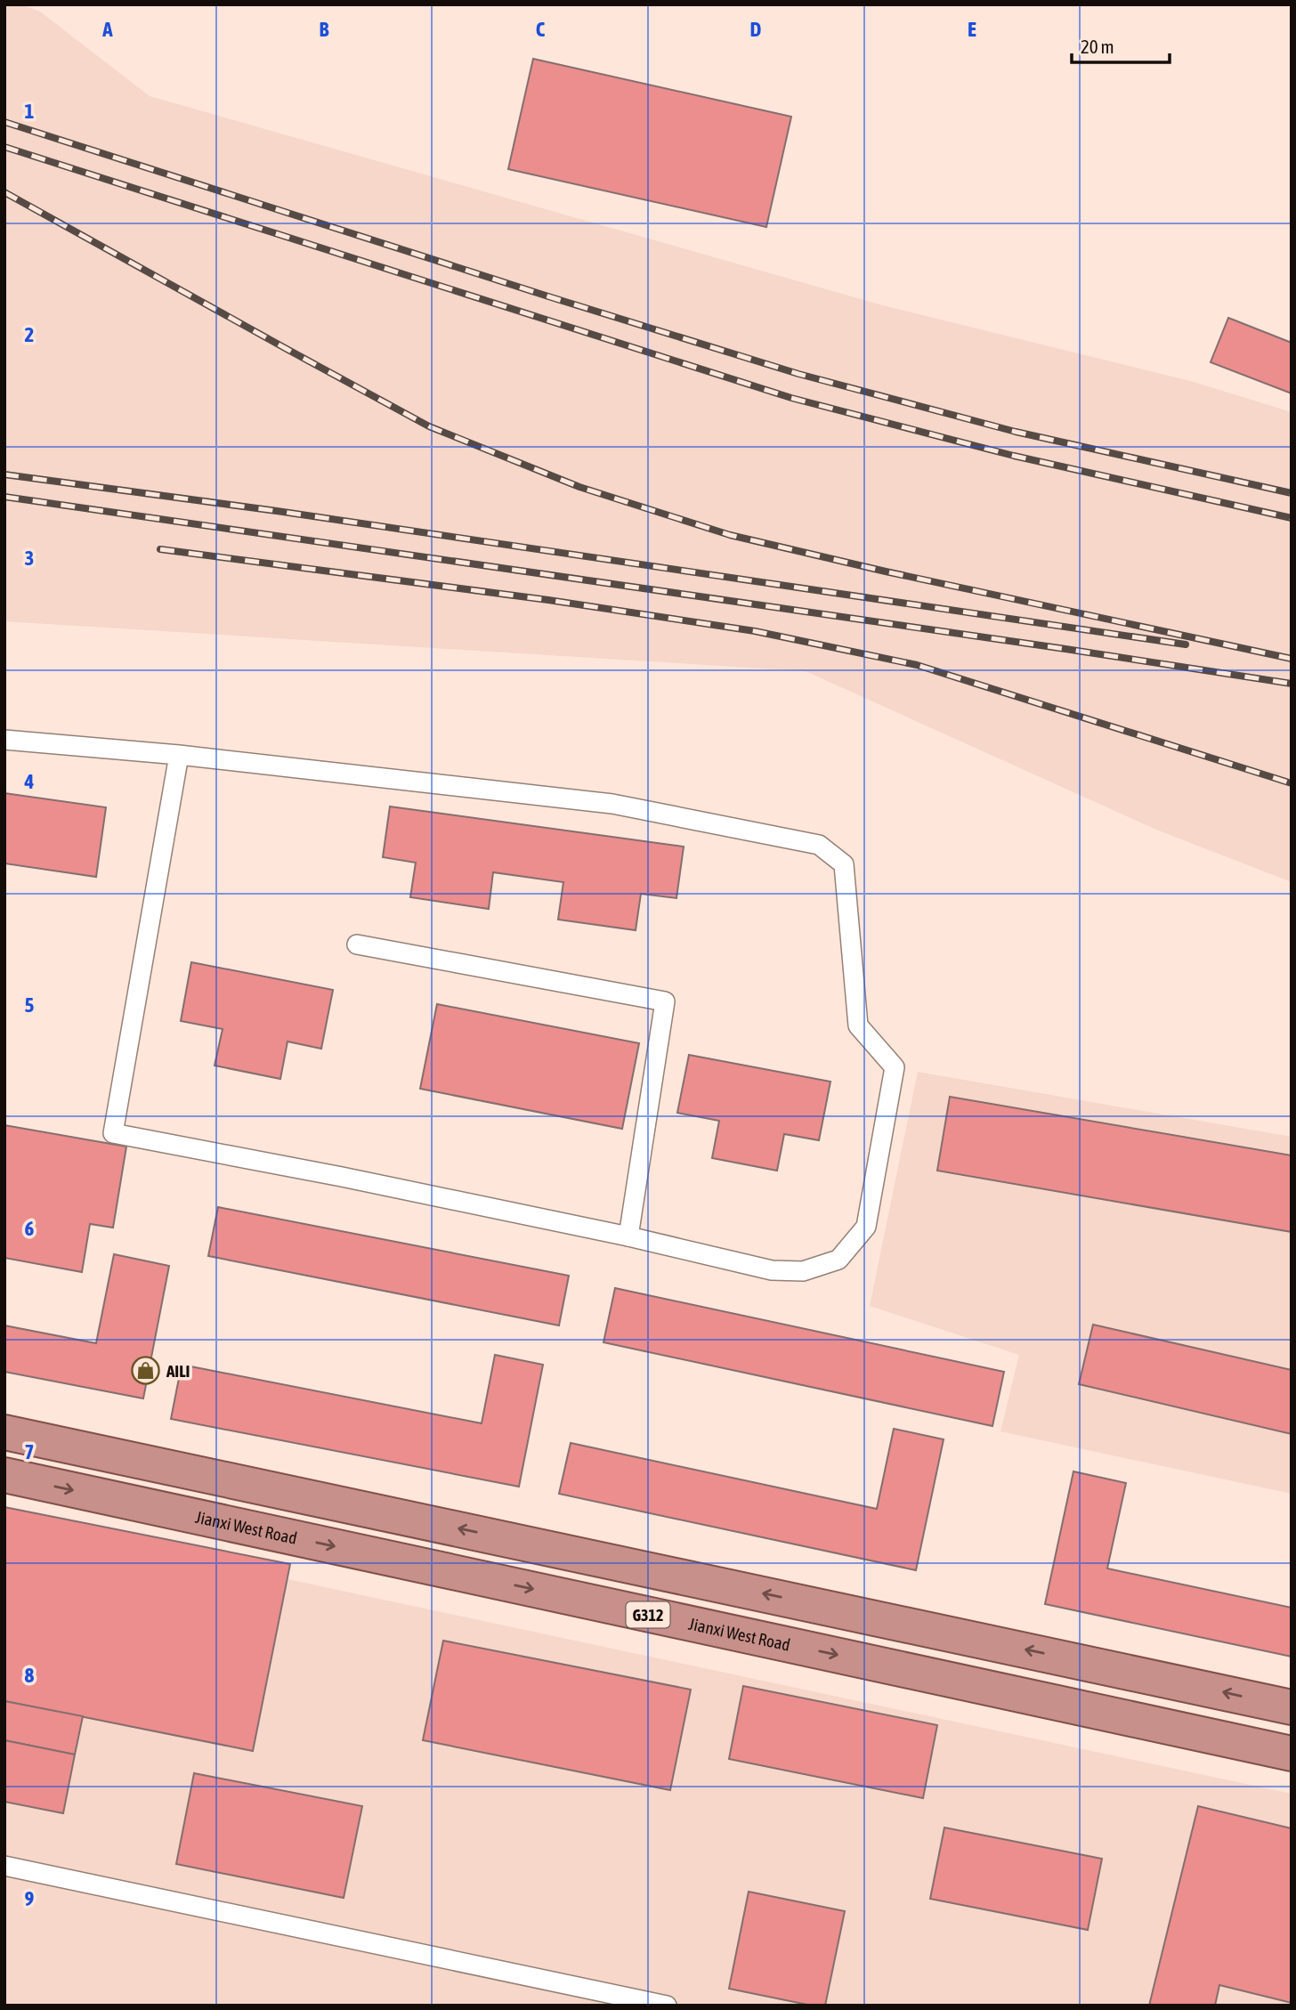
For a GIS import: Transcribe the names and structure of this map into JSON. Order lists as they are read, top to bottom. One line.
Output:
{"streets":{"highway":["Jianxi West Road","G312"]},"places":{"shop":["AILI"]},"scale_bar":"20 m","grid":{"columns":["A","B","C","D","E"],"rows":["1","2","3","4","5","6","7","8","9"]}}
